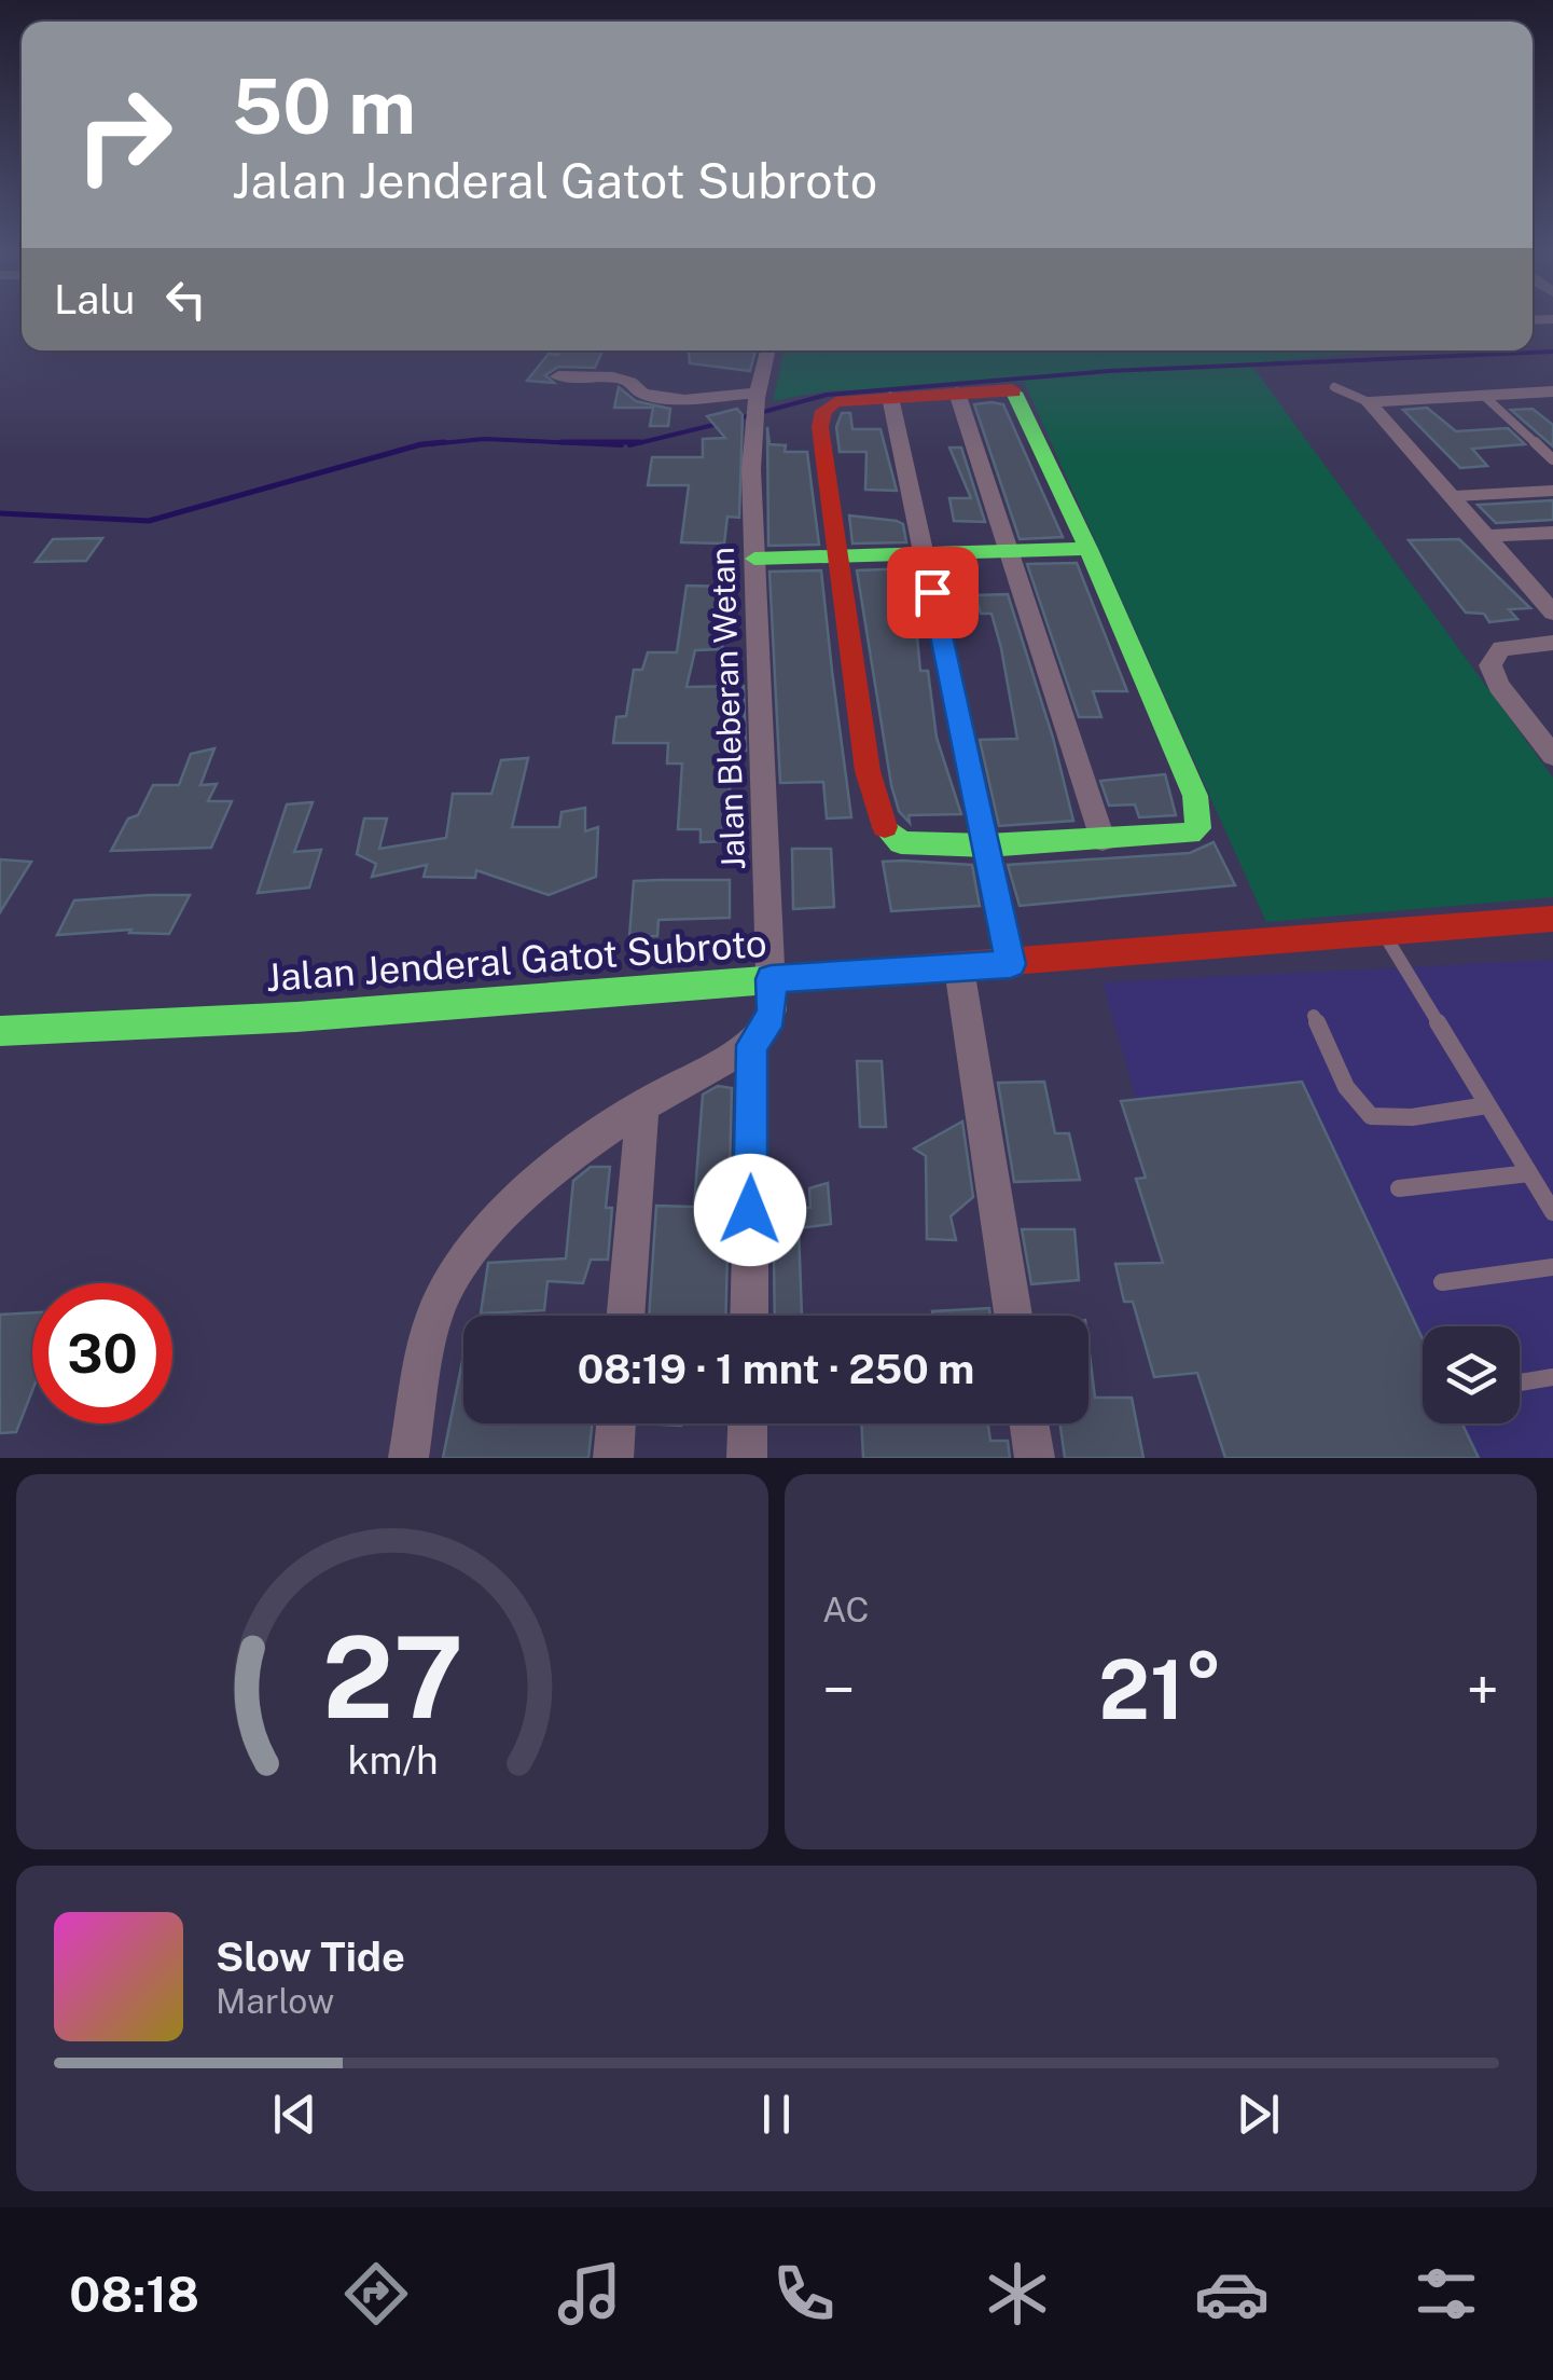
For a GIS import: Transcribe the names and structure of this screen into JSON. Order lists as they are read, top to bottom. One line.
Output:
{"streets":{"main road":["Jalan Jenderal Gatot Subroto"],"street":["Jalan Bleberan Wetan"]},"crossings":[["Jalan Bleberan Wetan","Jalan Jenderal Gatot Subroto"]],"page":{"turn":["50 m","Jalan Jenderal Gatot Subroto"],"then":"Lalu","limit":"30","trip":"08:19 · 1 mnt · 250 m","tile":"AC","heat":["−","21°","+"],"song":["Slow Tide","Marlow"],"tabs":"08:18","gauge":["27","km/h"]}}
